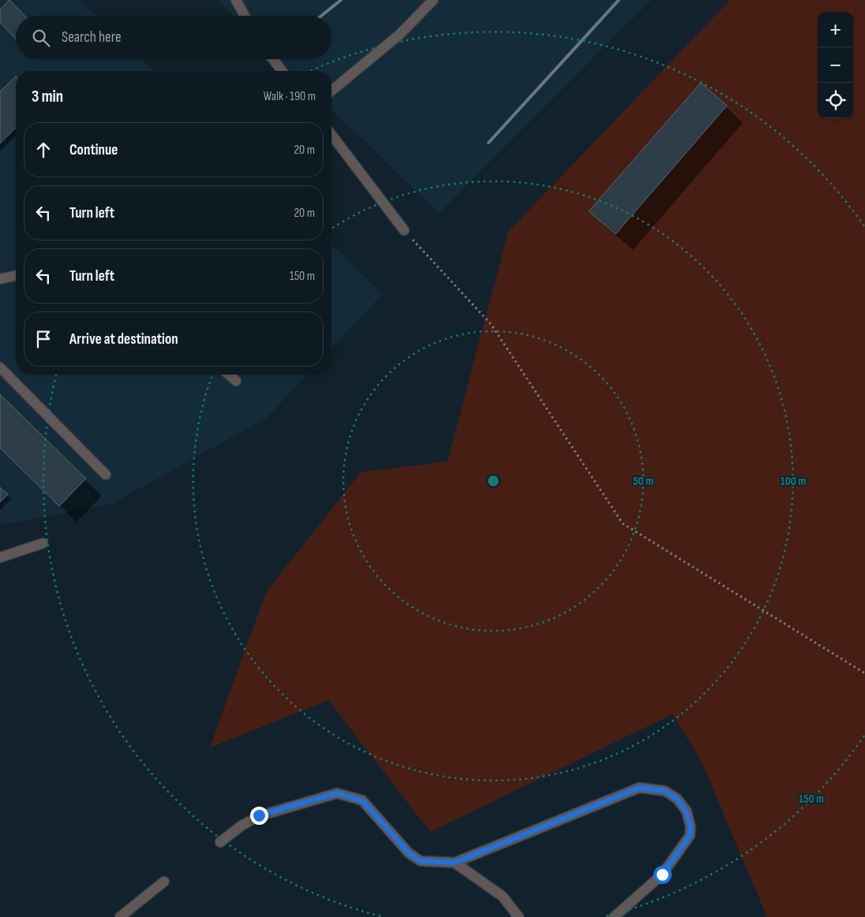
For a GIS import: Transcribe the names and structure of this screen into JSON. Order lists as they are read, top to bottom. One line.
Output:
{"page":{"map_buttons":["+","−"],"search":"Search here","heading":["3 min","Walk · 190 m"],"list":[["Continue","20 m"],["Turn left","20 m"],["Turn left","150 m"],"Arrive at destination"]},"rings":["50 m","100 m","150 m"]}
